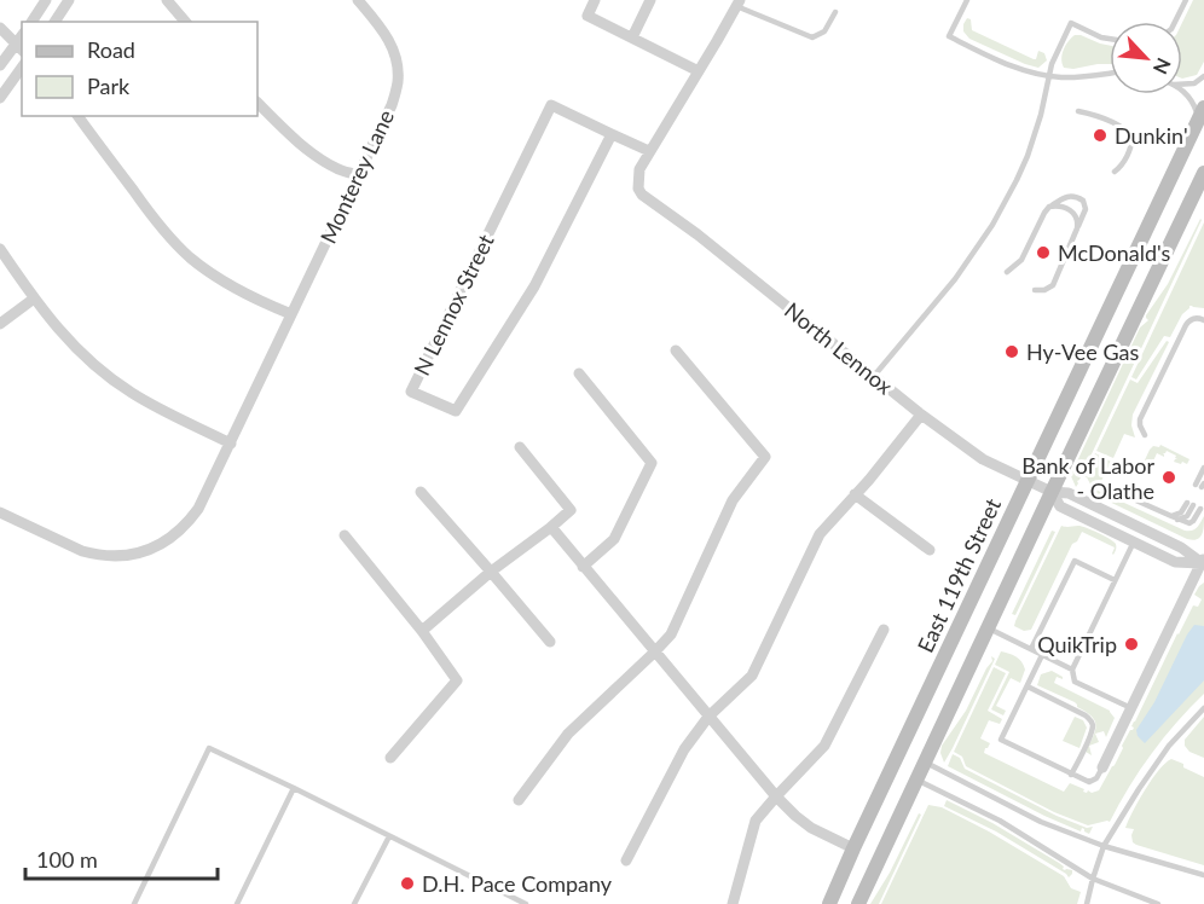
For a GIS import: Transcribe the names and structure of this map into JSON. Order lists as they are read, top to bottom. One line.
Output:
{"streets":{"main road":["East 119th Street"],"street":["Monterey Lane","N Lennox Street","North Lennox"]},"crossings":[["N Lennox Street","North Lennox"],["North Lennox","East 119th Street"]],"places":["Dunkin'","McDonald's","Hy-Vee Gas","Bank of Labor - Olathe","QuikTrip","D.H. Pace Company"],"legend":["Road","Park"],"scale_bar":"100 m","north":"bottom right"}
